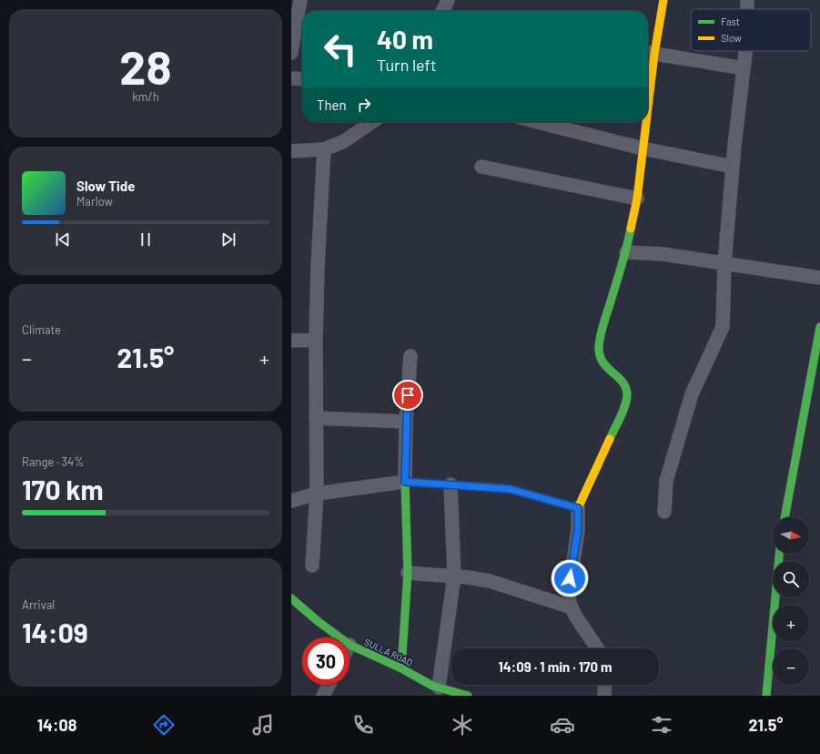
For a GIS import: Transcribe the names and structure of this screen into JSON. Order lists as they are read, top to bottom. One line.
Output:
{"streets":{"street":["SULLA ROAD"]},"legend":["Fast","Slow"],"north":"right","page":{"tile":[["28","km/h"],"Climate",["Range · 34%","170 km"],["Arrival","14:09"]],"turn":["40 m","Turn left"],"then":"Then","song":["Slow Tide","Marlow"],"heat":["−","21.5°","+"],"map_buttons":["+","−"],"limit":"30","trip":"14:09 · 1 min · 170 m","tabs":["14:08","21.5°"]}}
